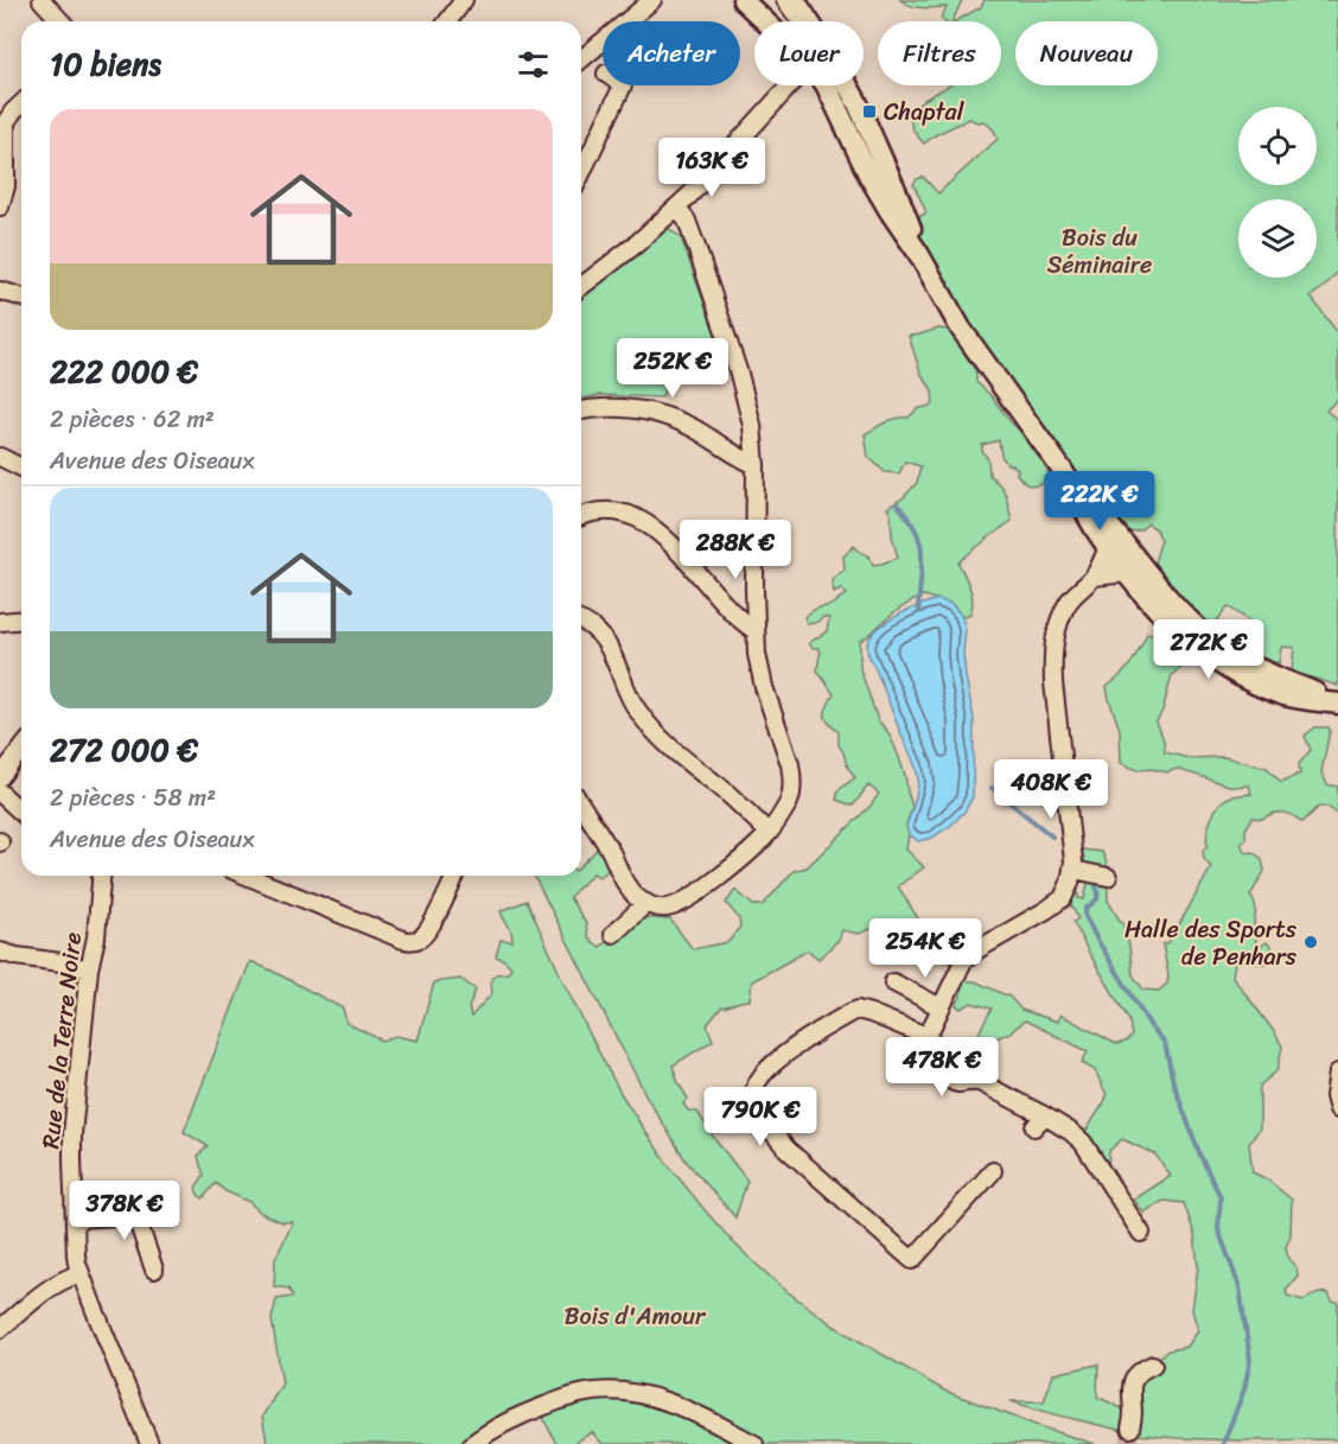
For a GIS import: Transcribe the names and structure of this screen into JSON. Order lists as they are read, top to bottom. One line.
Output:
{"streets":{"street":["Rue de la Terre Noire"]},"parks":["Bois du Séminaire","Bois d'Amour"],"places":{"transit":["Chaptal"],"other":["Halle des Sports de Penhars"]},"page":{"chip":["Acheter","Louer","Filtres","Nouveau"],"heading":"10 biens","list":[{"name":"222 000 €","note":"2 pièces · 62 m² · Avenue des Oiseaux"},{"name":"272 000 €","note":"2 pièces · 58 m² · Avenue des Oiseaux"}],"price":["163K €","252K €","222K €","288K €","272K €","408K €","254K €","478K €","790K €","378K €"]}}
